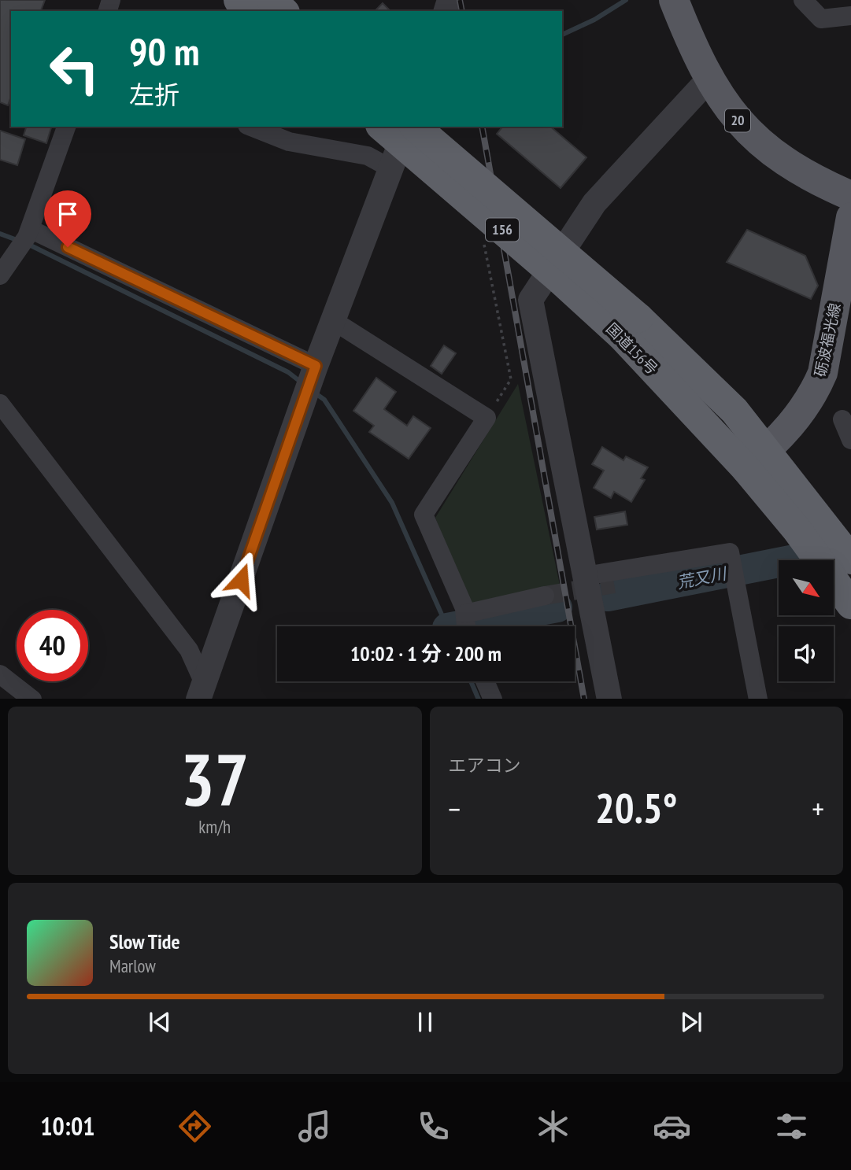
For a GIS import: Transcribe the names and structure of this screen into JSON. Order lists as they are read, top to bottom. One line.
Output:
{"streets":{"highway":["156","国道156号"],"main road":["20","砺波福光線"]},"crossings":[["砺波福光線","国道156号"]],"water":["荒又川"],"north":"bottom right","page":{"turn":["90 m","左折"],"limit":"40","trip":"10:02 · 1 分 · 200 m","tile":[["37","km/h"],"エアコン"],"heat":["−","20.5°","+"],"song":["Slow Tide","Marlow"],"tabs":"10:01"}}
